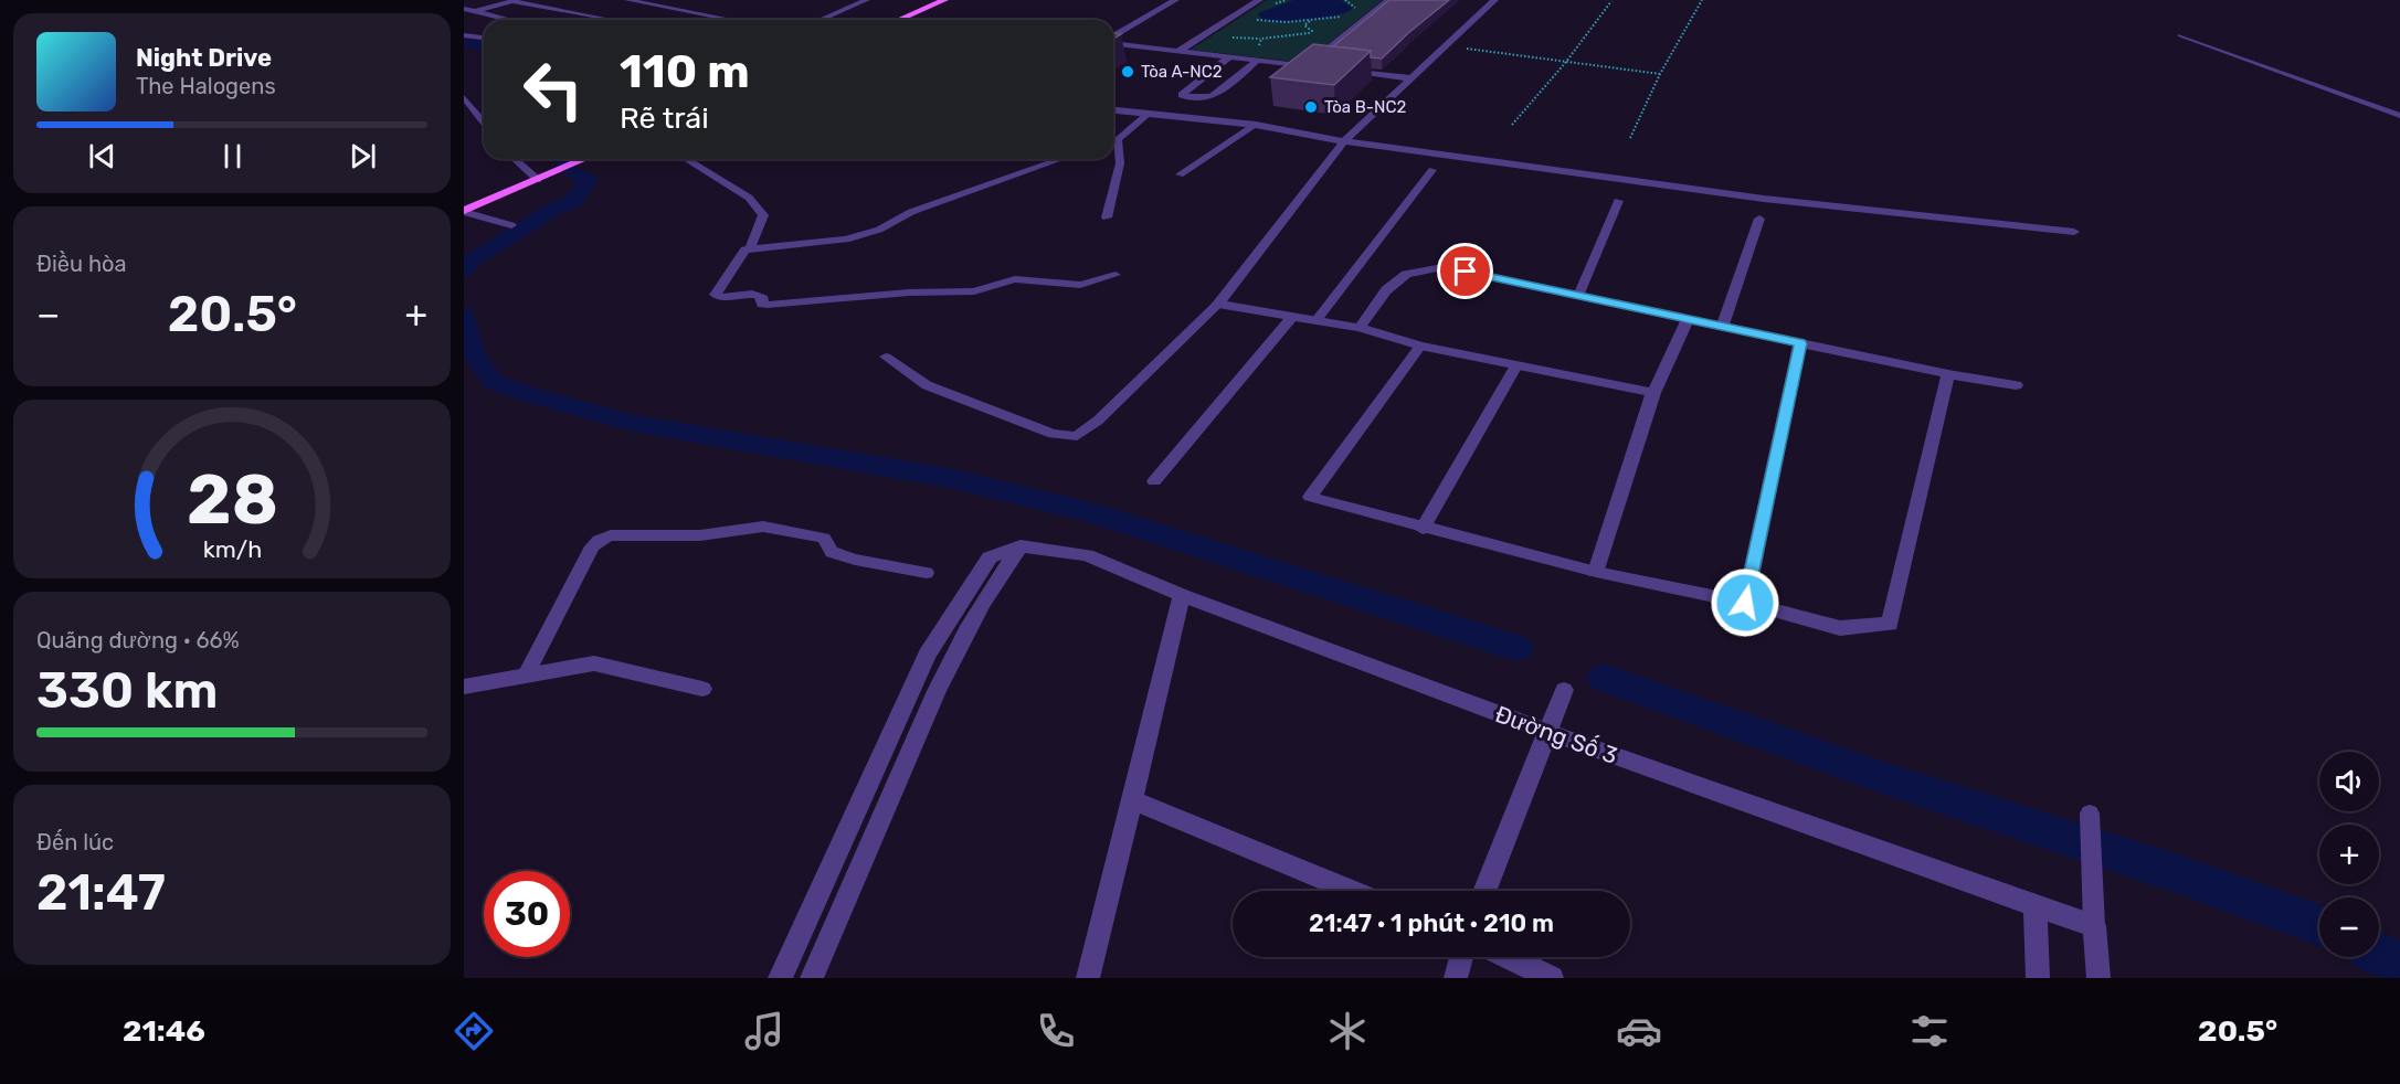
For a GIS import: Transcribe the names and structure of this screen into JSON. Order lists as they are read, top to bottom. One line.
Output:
{"streets":{"street":["Đường Số 3"]},"places":["Tòa A-NC2","Tòa B-NC2"],"page":{"turn":["110 m","Rẽ trái"],"song":["Night Drive","The Halogens"],"tile":["Điều hòa",["Quãng đường · 66%","330 km"],["Đến lúc","21:47"]],"heat":["−","20.5°","+"],"map_buttons":["+","−"],"limit":"30","trip":"21:47 · 1 phút · 210 m","tabs":["21:46","20.5°"],"gauge":["28","km/h"]}}
